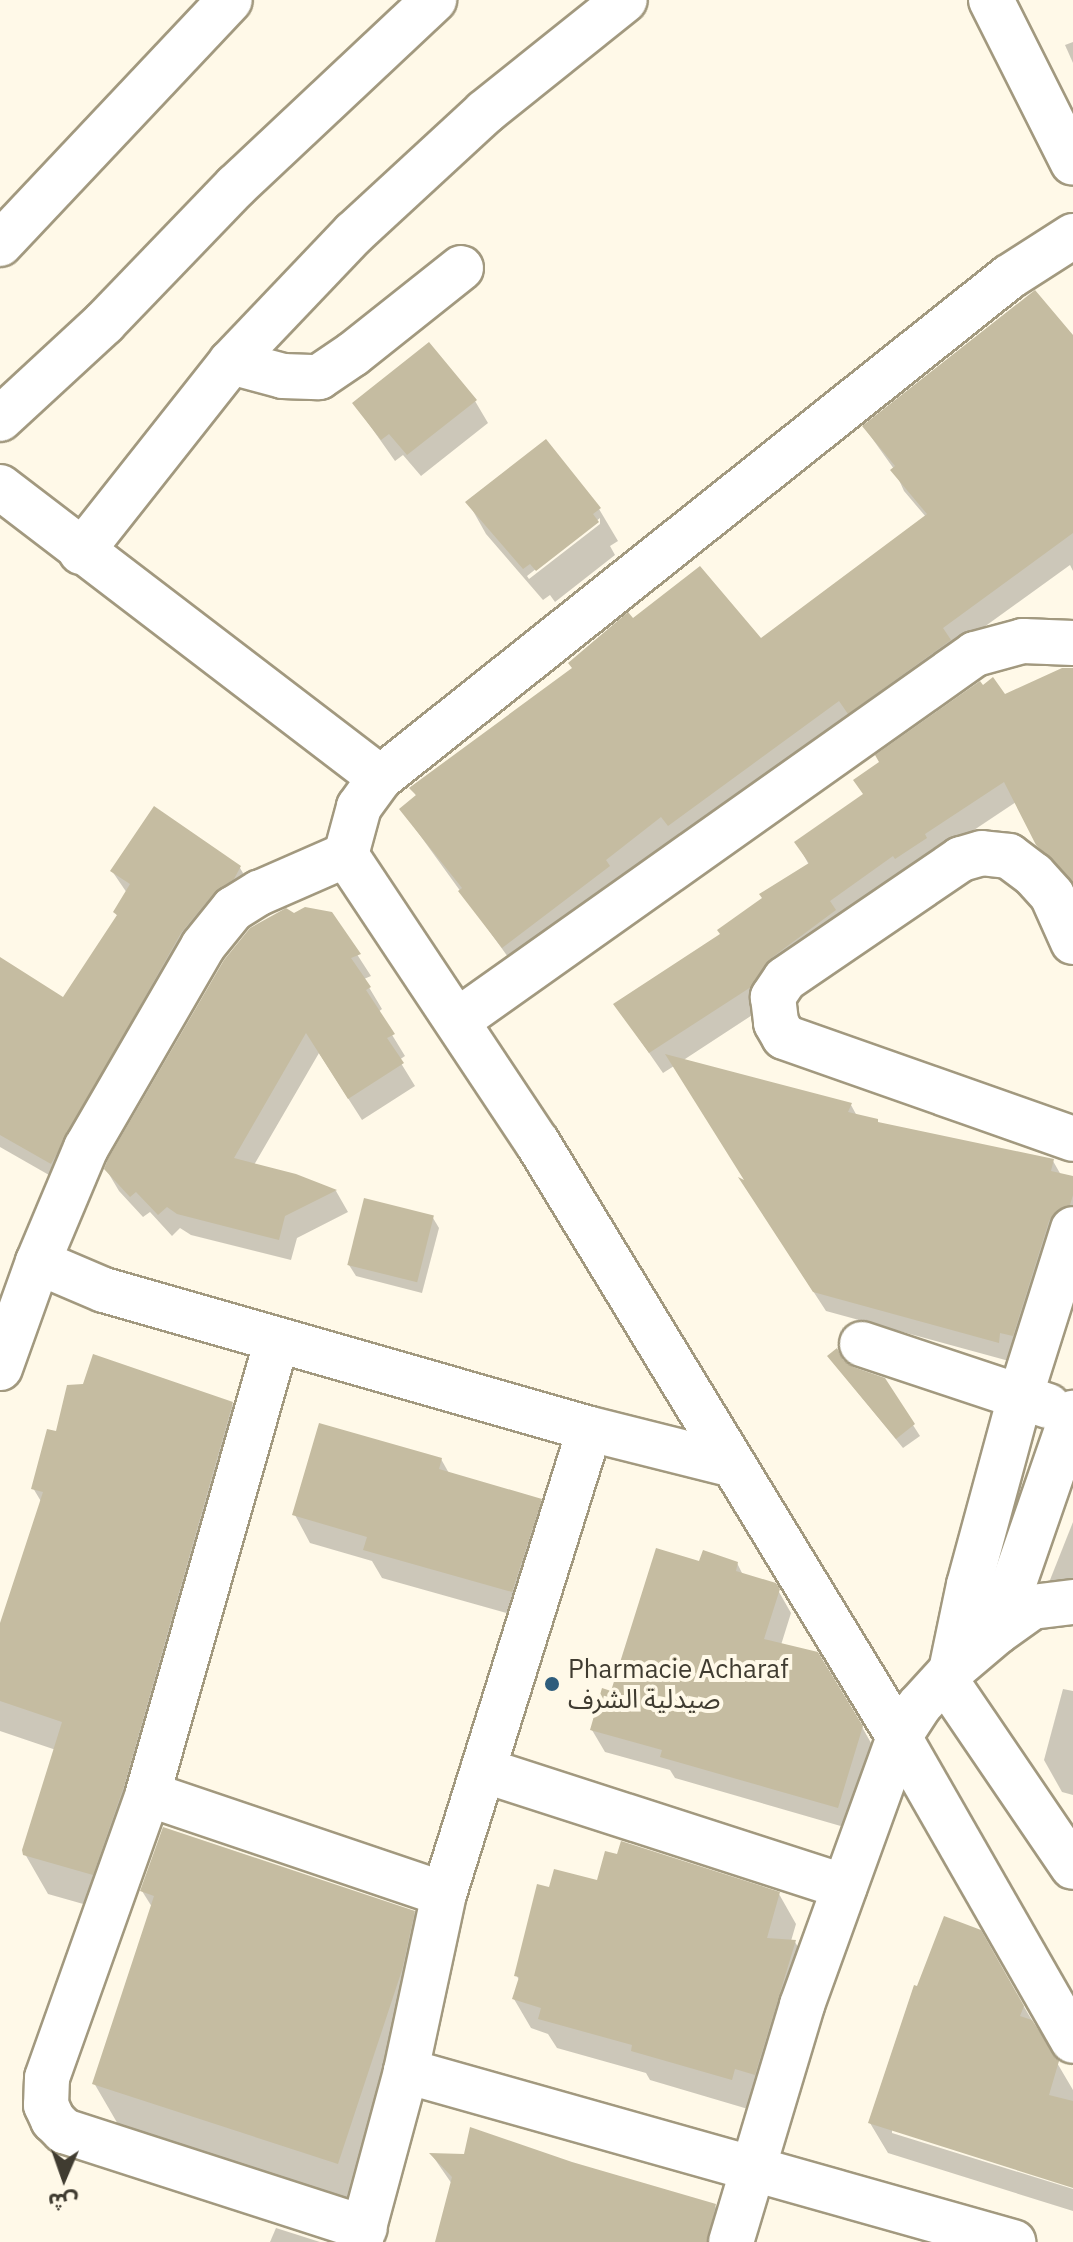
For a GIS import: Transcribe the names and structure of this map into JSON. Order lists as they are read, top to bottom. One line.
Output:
{"places":["Pharmacie Acharaf صيدلية الشرف"],"north":"bottom"}
